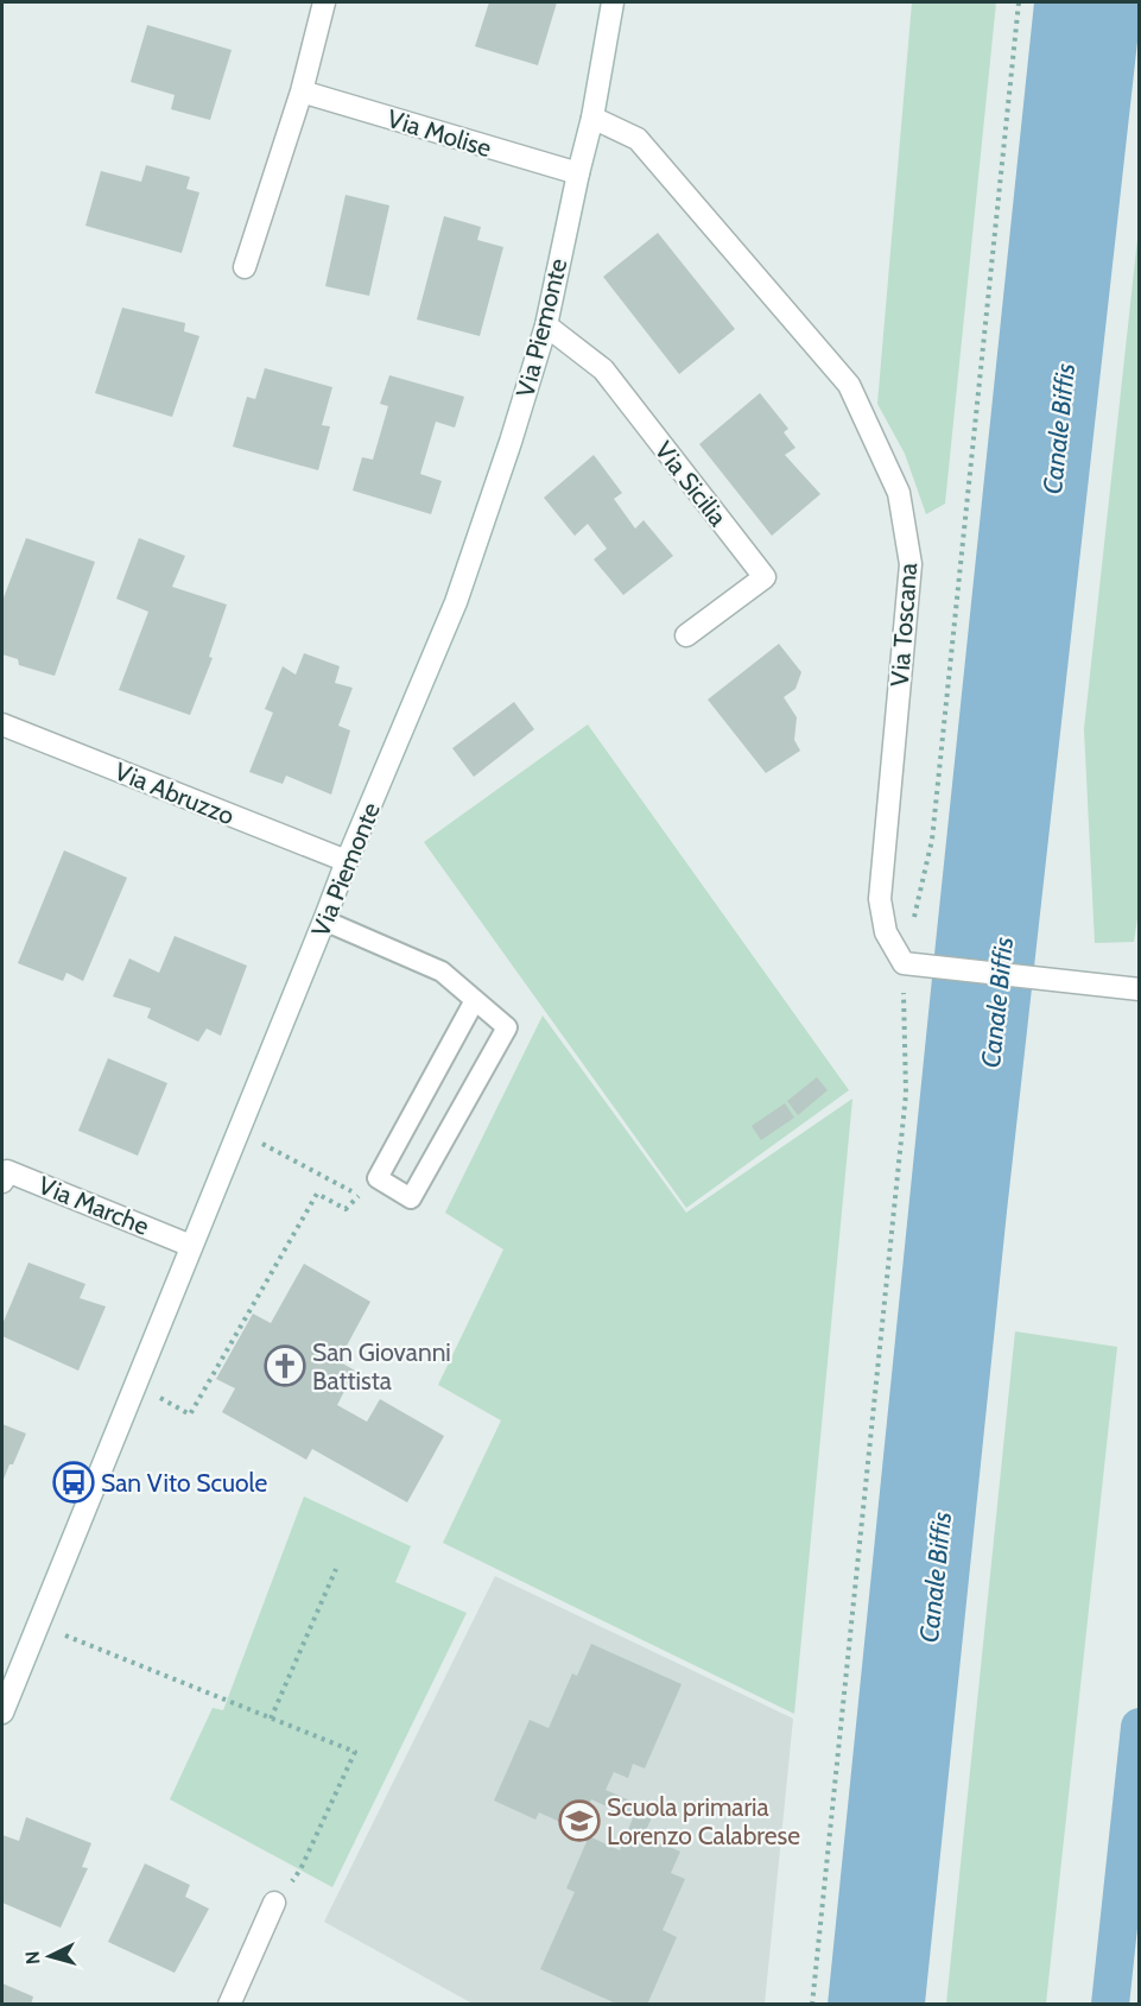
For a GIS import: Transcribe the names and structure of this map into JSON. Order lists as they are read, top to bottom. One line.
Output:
{"streets":{"street":["Via Molise","Via Piemonte","Via Sicilia","Via Toscana","Via Abruzzo","Via Marche"]},"crossings":[["Via Molise","Via Piemonte"],["Via Piemonte","Via Sicilia"],["Via Piemonte","Via Toscana"],["Via Piemonte","Via Abruzzo"],["Via Piemonte","Via Marche"]],"water":["Canale Biffis"],"places":{"church":["San Giovanni Battista"],"bus stop":["San Vito Scuole"],"school or university":["Scuola primaria Lorenzo Calabrese"]},"north":"left"}
